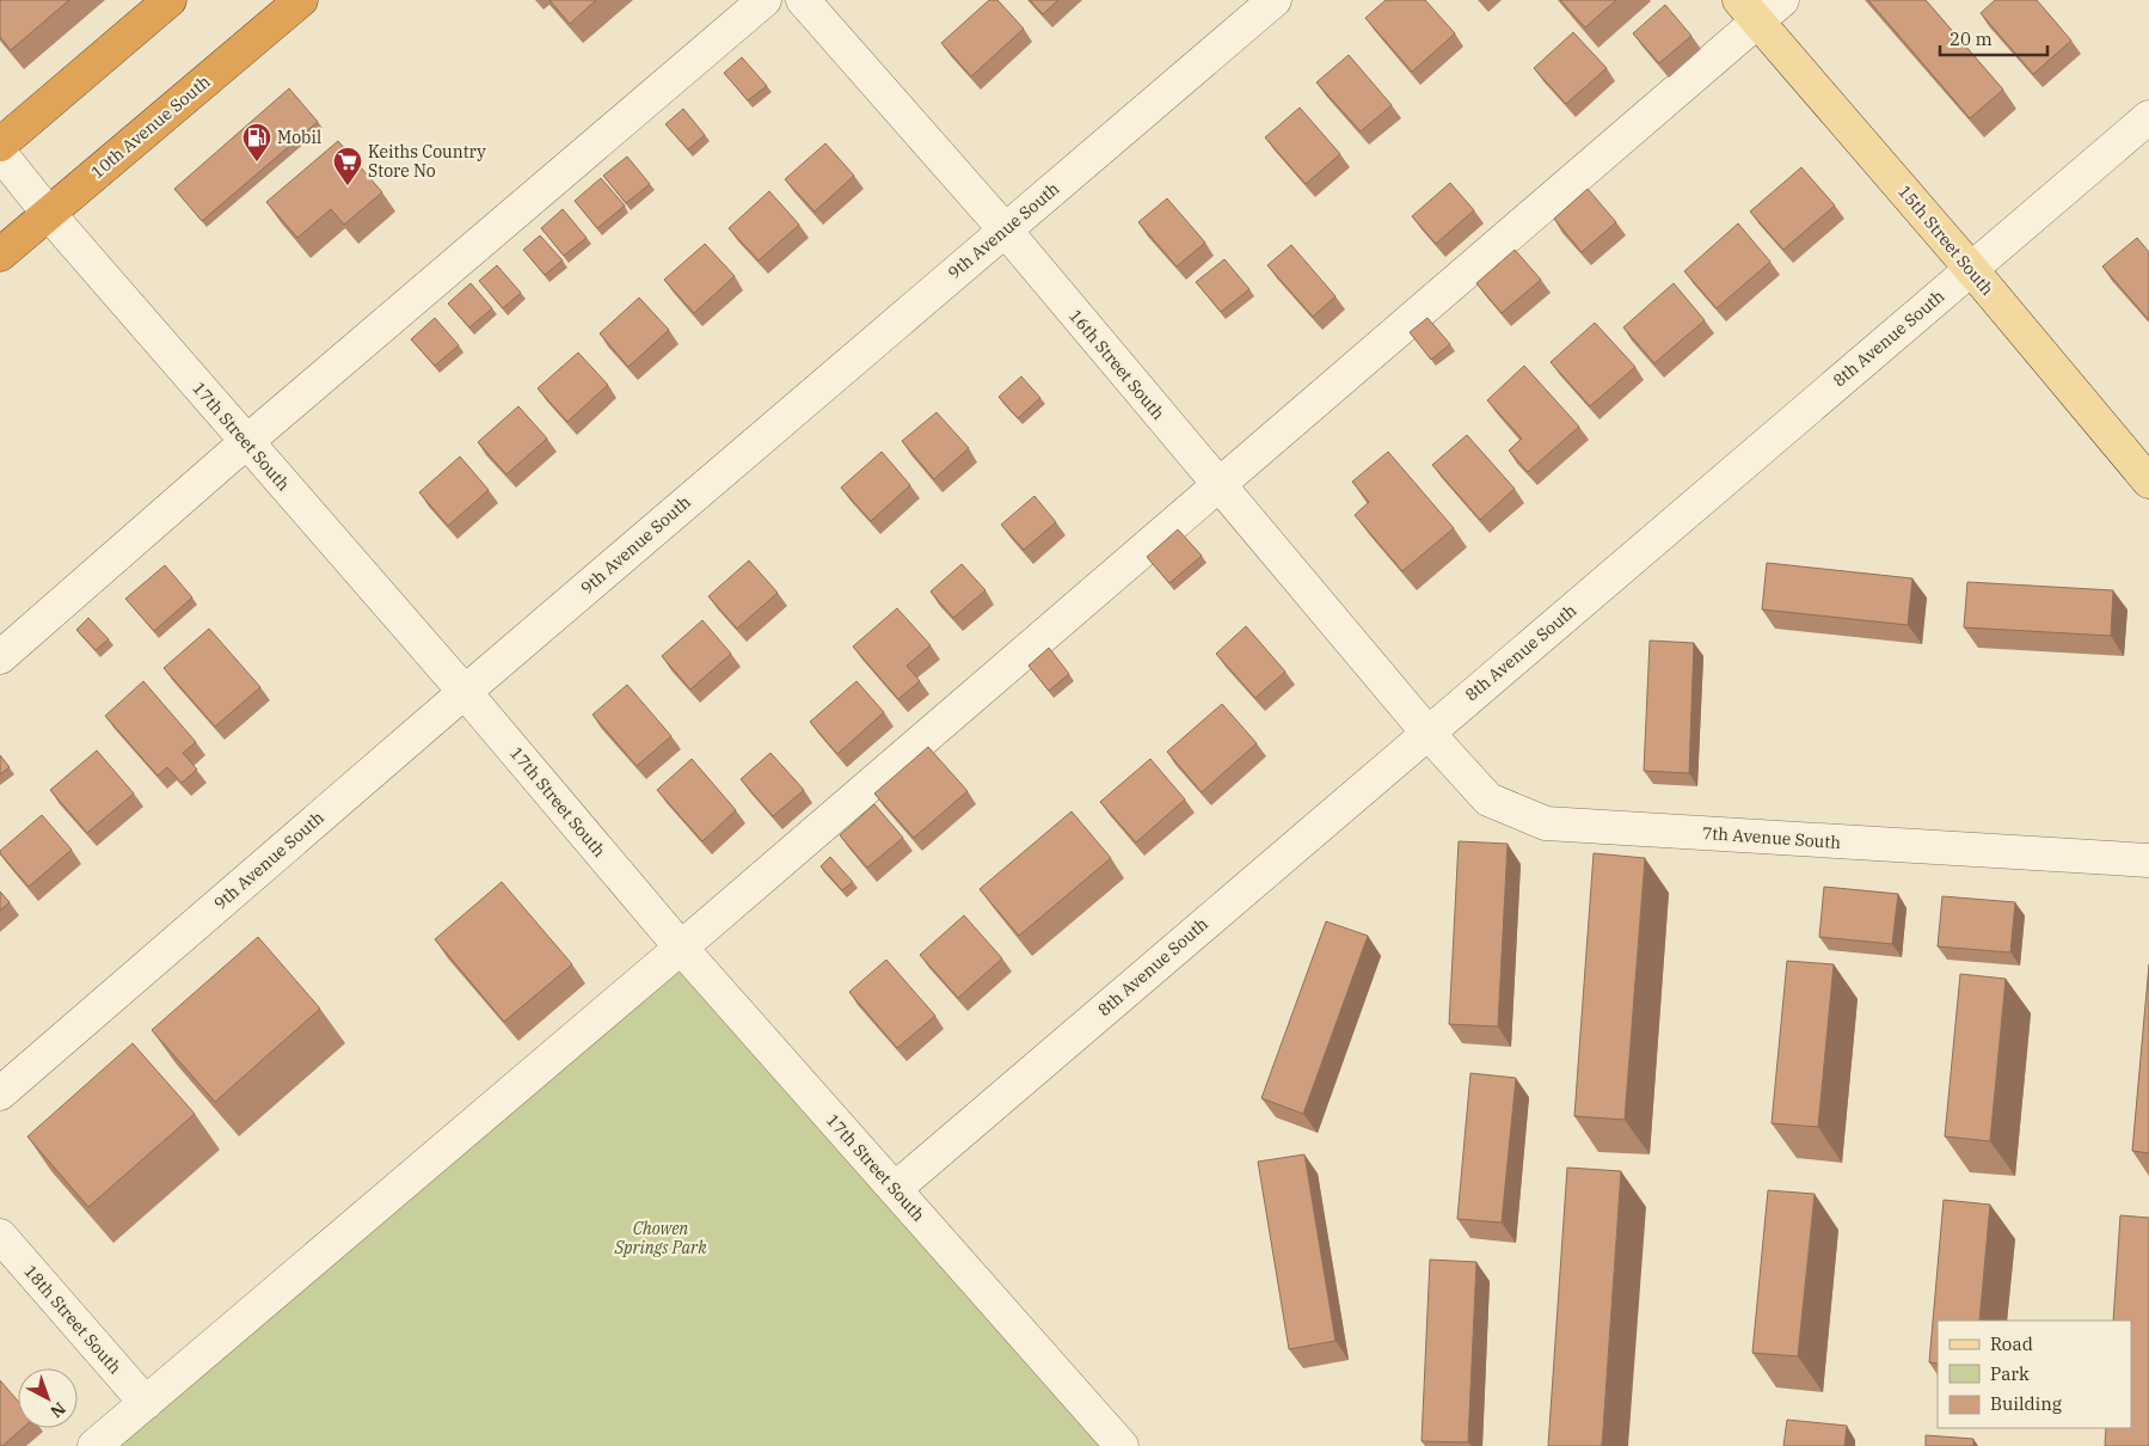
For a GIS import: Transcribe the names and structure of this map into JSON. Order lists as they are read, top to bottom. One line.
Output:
{"streets":{"highway":["10th Avenue South"],"main road":["15th Street South"],"street":["9th Avenue South","8th Avenue South","16th Street South","17th Street South","7th Avenue South","18th Street South"]},"crossings":[["10th Avenue South","17th Street South"],["9th Avenue South","16th Street South"],["9th Avenue South","17th Street South"],["15th Street South","8th Avenue South"],["8th Avenue South","16th Street South"],["8th Avenue South","17th Street South"],["8th Avenue South","7th Avenue South"],["16th Street South","7th Avenue South"]],"parks":["Chowen Springs Park"],"places":{"fuel station":["Mobil"],"supermarket":["Keiths Country Store No"]},"legend":["Road","Park","Building"],"scale_bar":"20 m","north":"bottom right"}
